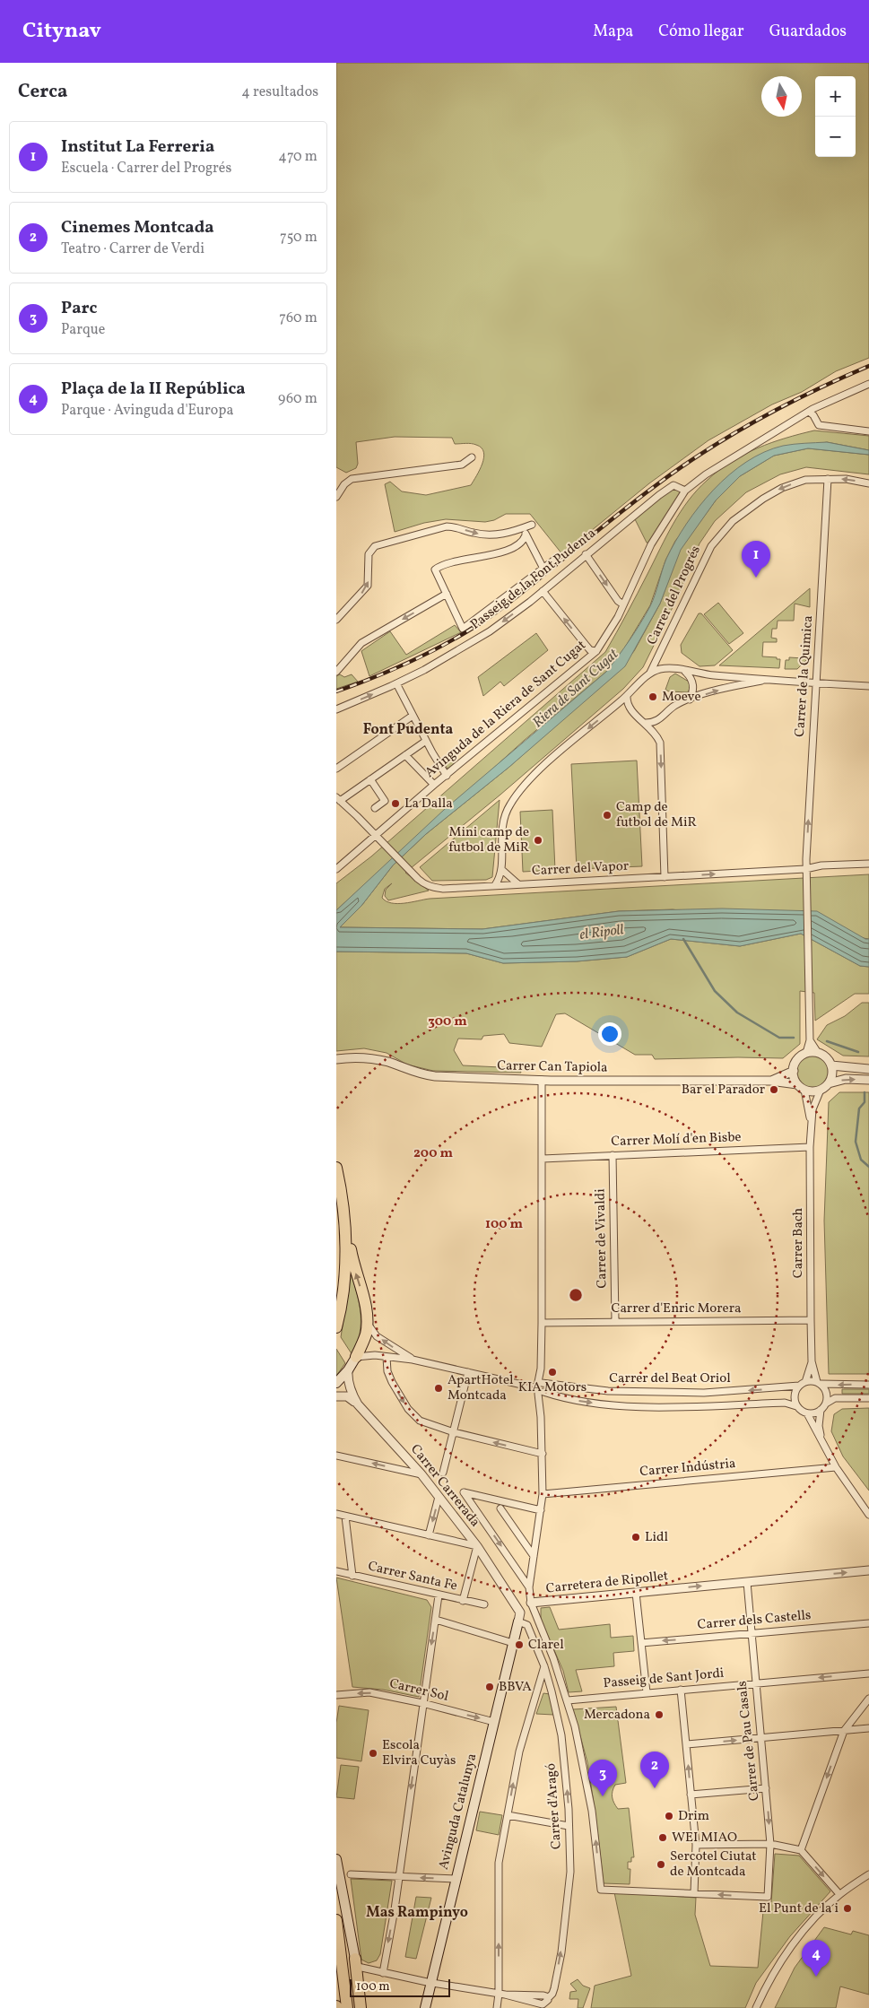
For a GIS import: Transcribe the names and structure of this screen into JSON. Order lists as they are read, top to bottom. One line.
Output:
{"streets":{"main road":["Avinguda Catalunya"],"street":["Passeig de la Font Pudenta","Carrer del Progrés","Carrer de la Quimica","Avinguda de la Riera de Sant Cugat","Carrer del Vapor","Carrer Can Tapiola","Carrer Molí d'en Bisbe","Carrer de Vivaldi","Carrer Bach","Carrer d'Enric Morera","Carrer del Beat Oriol","Carrer Indústria","Carrer Carrerada","Carrer Santa Fe","Carretera de Ripollet","Carrer dels Castells","Passeig de Sant Jordi","Carrer Sol","Carrer de Pau Casals","Carrer d'Aragó"]},"crossings":[["Passeig de la Font Pudenta","Avinguda de la Riera de Sant Cugat"],["Carrer del Progrés","Carrer de la Quimica"],["Carrer de la Quimica","Carrer del Vapor"],["Avinguda de la Riera de Sant Cugat","Carrer del Vapor"],["Carrer Can Tapiola","Carrer Bach"],["Carrer Molí d'en Bisbe","Carrer de Vivaldi"],["Carrer Molí d'en Bisbe","Carrer Bach"],["Carrer de Vivaldi","Carrer d'Enric Morera"],["Carrer Bach","Carrer d'Enric Morera"],["Carrer Bach","Carrer del Beat Oriol"],["Carrer del Beat Oriol","Carretera de Ripollet"],["Carrer Indústria","Carretera de Ripollet"],["Carrer Carrerada","Carrer d'Aragó"],["Carrer Carrerada","Avinguda Catalunya"],["Carretera de Ripollet","Carrer de Pau Casals"],["Carrer dels Castells","Carrer de Pau Casals"],["Passeig de Sant Jordi","Carrer de Pau Casals"],["Carrer Sol","Avinguda Catalunya"],["Carrer d'Aragó","Avinguda Catalunya"]],"one_way":["Carrer del Progrés","Carrer de la Quimica","Carretera de Ripollet","Carrer dels Castells"],"districts":["Font Pudenta","Mas Rampinyo"],"water":["Riera de Sant Cugat","el Ripoll"],"places":["Moeve","La Dalla","Camp de futbol de MiR","Mini camp de futbol de MiR","Bar el Parador","KIA Motors","ApartHotel Montcada","Lidl","Clarel","BBVA","Mercadona","Escola Elvira Cuyàs","Drim","WEI MIAO","Sercotel Ciutat de Montcada","El Punt de la i"],"scale_bar":"100 m","north":"bottom","page":{"header":"Citynav","nav":["Mapa","Cómo llegar","Guardados"],"heading":["Cerca","4 resultados"],"map_buttons":["+","−"],"list":[{"mark":"1","name":"Institut La Ferreria","note":"Escuela · Carrer del Progrés","value":"470 m"},{"mark":"2","name":"Cinemes Montcada","note":"Teatro · Carrer de Verdi","value":"750 m"},{"mark":"3","name":"Parc","note":"Parque","value":"760 m"},{"mark":"4","name":"Plaça de la II República","note":"Parque · Avinguda d'Europa","value":"960 m"}],"pins":["1","2","3","4"],"scale":"100 m"},"rings":["300 m","200 m","100 m"]}
